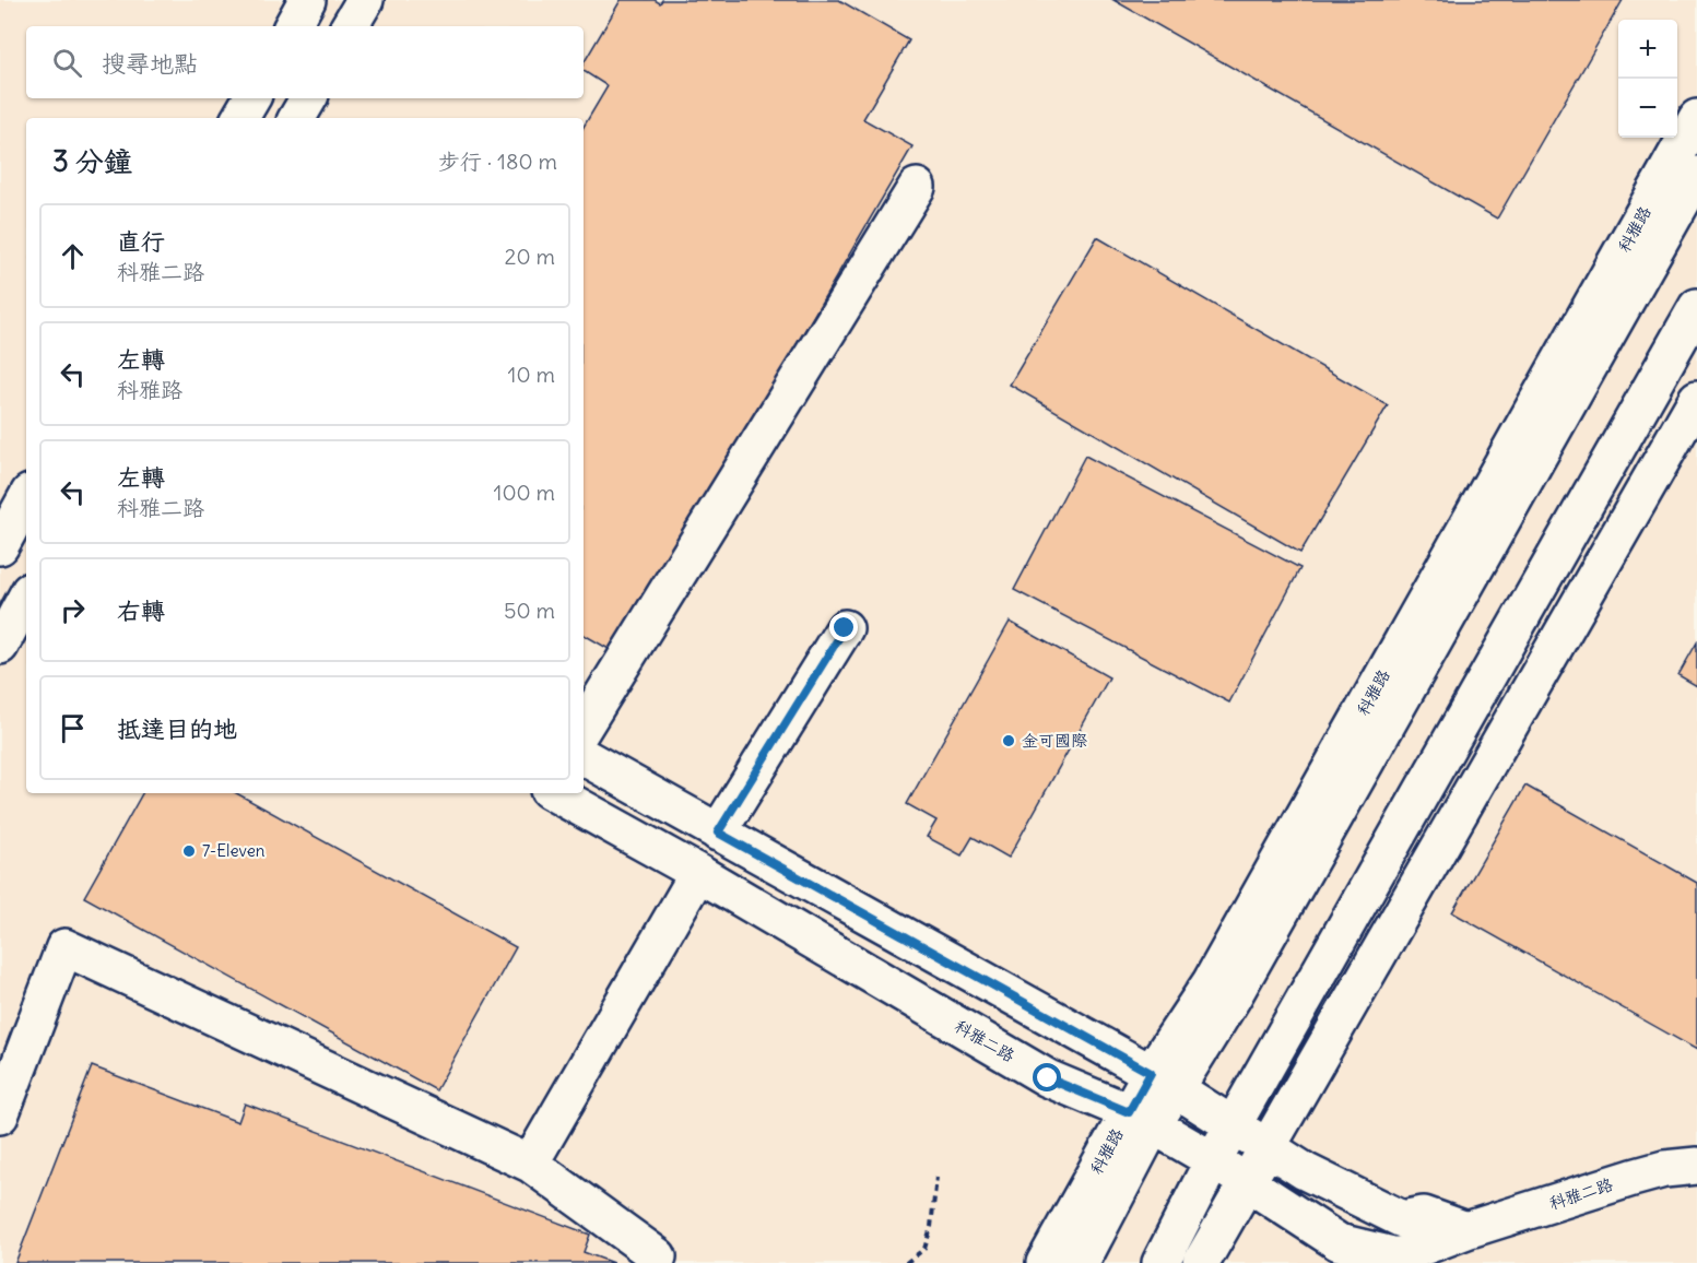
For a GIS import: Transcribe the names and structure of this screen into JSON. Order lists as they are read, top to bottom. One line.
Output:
{"streets":{"street":["科雅路","科雅二路"]},"crossings":[["科雅路","科雅二路"]],"places":["金可國際","7-Eleven"],"page":{"map_buttons":["+","−"],"search":"搜尋地點","heading":["3 分鐘","步行 · 180 m"],"list":[["直行","科雅二路","20 m"],["左轉","科雅路","10 m"],["左轉","科雅二路","100 m"],["右轉","50 m"],"抵達目的地"]}}
